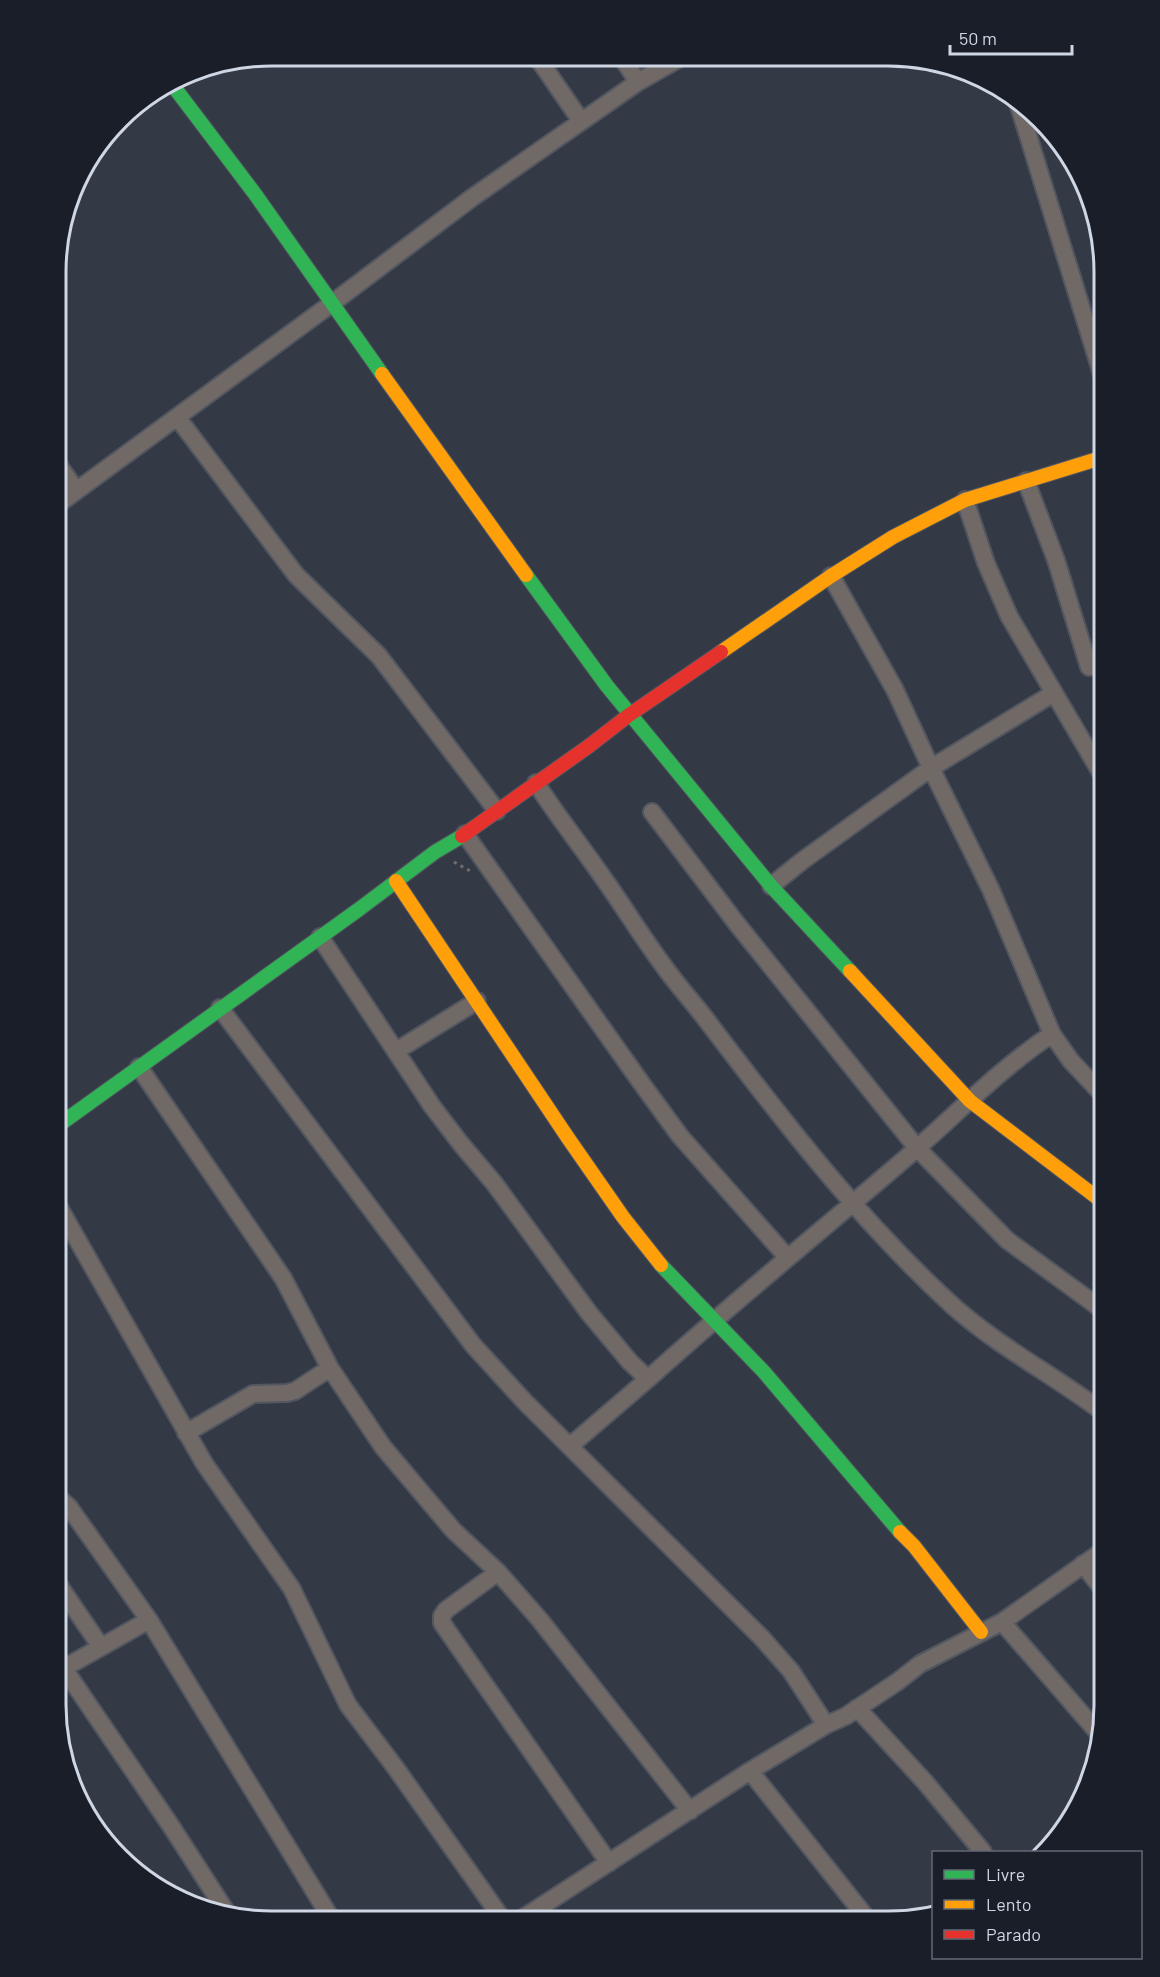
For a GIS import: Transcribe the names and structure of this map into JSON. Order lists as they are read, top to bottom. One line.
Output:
{"legend":["Livre","Lento","Parado"],"scale_bar":"50 m"}
